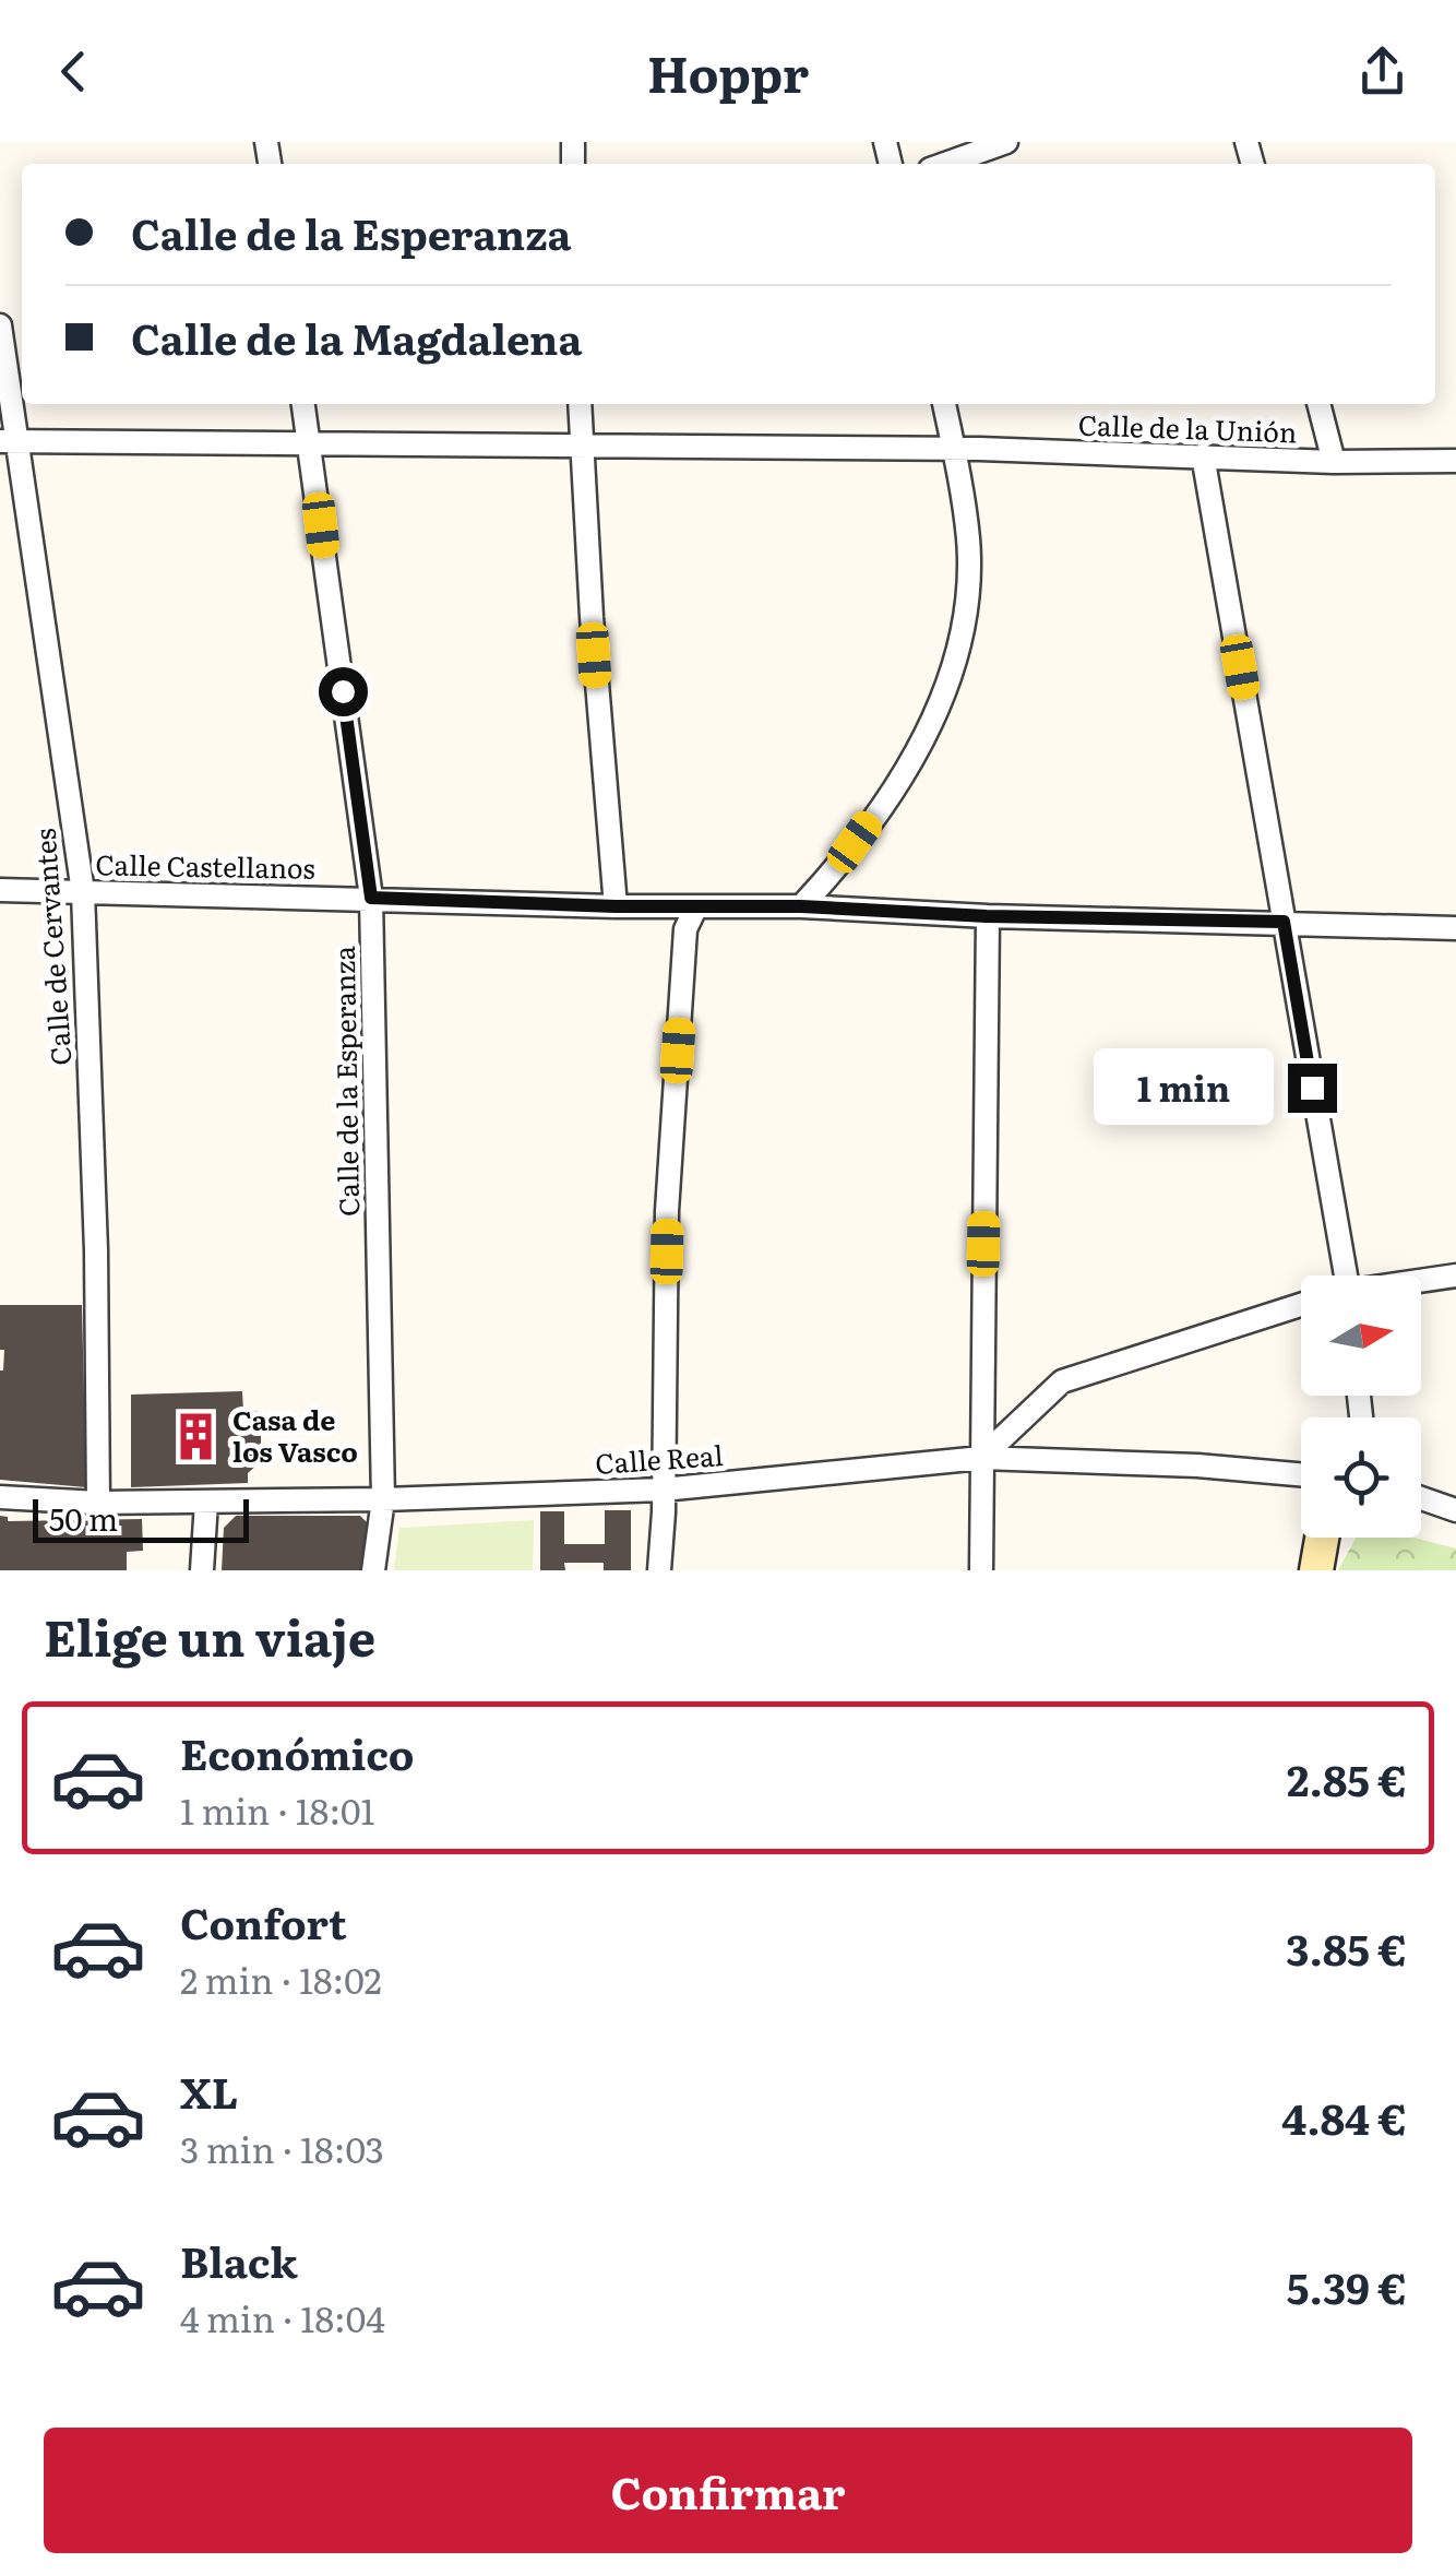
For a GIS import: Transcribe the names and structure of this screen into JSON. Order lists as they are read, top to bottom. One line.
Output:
{"streets":{"street":["Calle de la Unión","Calle Castellanos","Calle de Cervantes","Calle de la Esperanza","Calle Real"]},"crossings":[["Calle de la Unión","Calle de Cervantes"],["Calle de la Unión","Calle de la Esperanza"],["Calle Castellanos","Calle de Cervantes"],["Calle Castellanos","Calle de la Esperanza"],["Calle de Cervantes","Calle Real"],["Calle de la Esperanza","Calle Real"]],"places":{"building":["Casa de los Vasco"]},"scale_bar":"50 m","north":"right","page":{"header":"Hoppr","banner":["Calle de la Esperanza","Calle de la Magdalena"],"bubble":"1 min","scale":"50 m","heading":"Elige un viaje","list":[{"name":"Económico","note":"1 min · 18:01","value":"2.85 €"},{"name":"Confort","note":"2 min · 18:02","value":"3.85 €"},{"name":"XL","note":"3 min · 18:03","value":"4.84 €"},{"name":"Black","note":"4 min · 18:04","value":"5.39 €"}],"buttons":"Confirmar"}}
